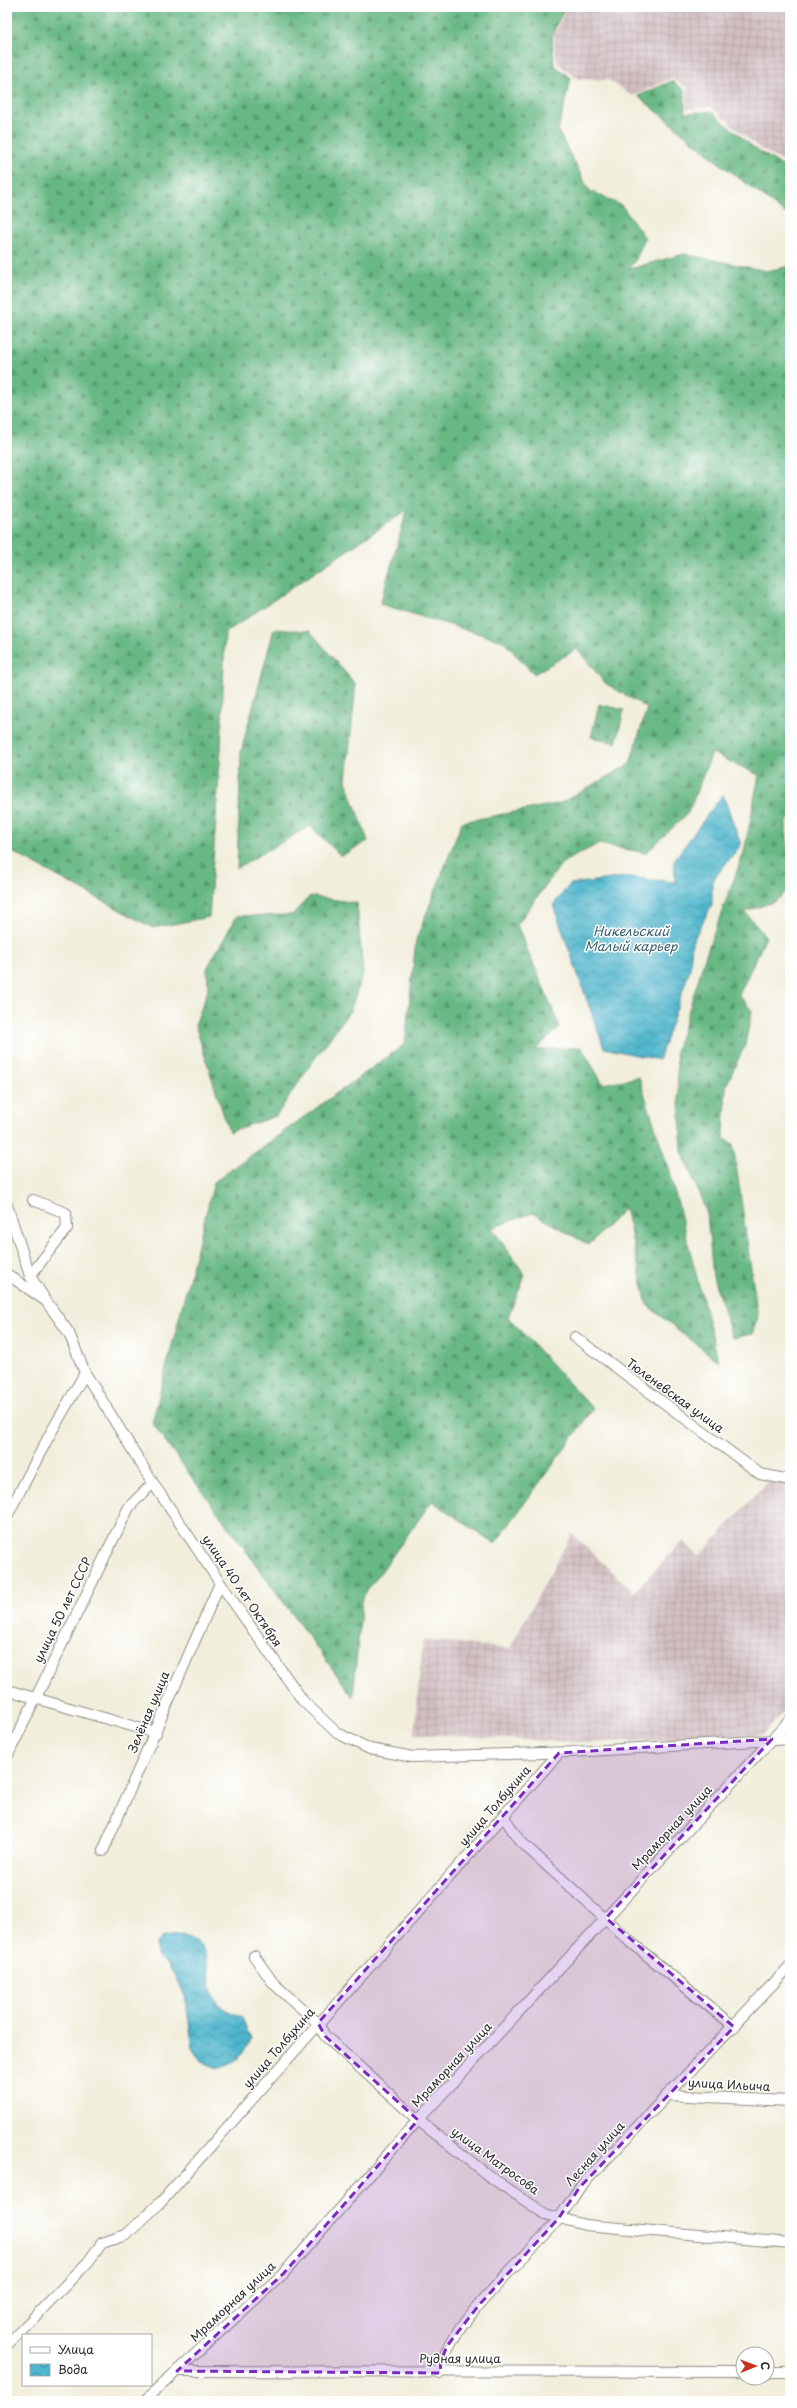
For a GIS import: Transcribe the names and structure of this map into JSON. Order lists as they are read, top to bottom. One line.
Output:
{"streets":{"street":["Тюленевская улица","улица 40 лет Октября","улица 50 лет СССР","Зелёная улица","улица Толбухина","Мраморная улица","улица Ильича","Лесная улица","улица Матросова","Рудная улица"]},"crossings":[["улица 40 лет Октября","улица 50 лет СССР"],["улица 40 лет Октября","Зелёная улица"],["улица 40 лет Октября","улица Толбухина"],["улица 40 лет Октября","Мраморная улица"],["улица Толбухина","улица Матросова"],["Мраморная улица","улица Матросова"],["Мраморная улица","Рудная улица"],["улица Ильича","Лесная улица"],["Лесная улица","улица Матросова"],["Лесная улица","Рудная улица"]],"water":["Никельский Малый карьер"],"legend":["Улица","Вода"],"north":"right"}
